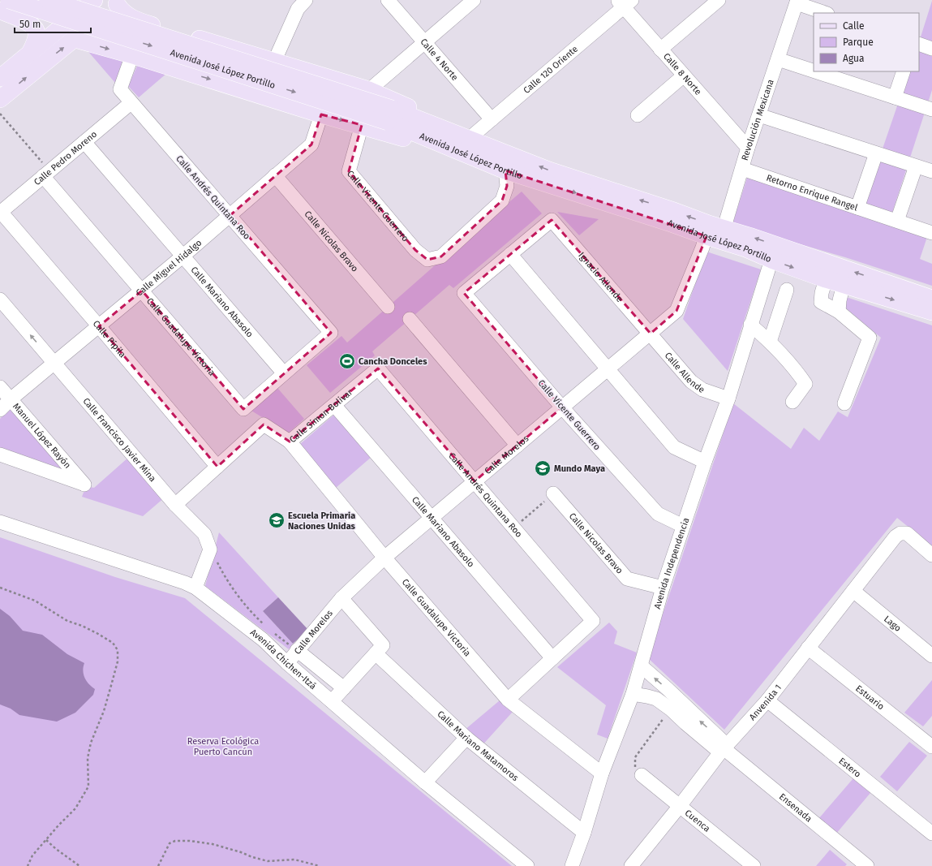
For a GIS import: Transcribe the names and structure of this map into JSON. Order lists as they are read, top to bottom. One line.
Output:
{"streets":{"main road":["Avenida José López Portillo"],"street":["Calle 4 Norte","Calle 120 Oriente","Calle 8 Norte","Revolución Mexicana","Calle Pedro Moreno","Retorno Enrique Rangel","Calle Andrés Quintana Roo","Calle Vicente Guerrero","Calle Nicolas Bravo","Calle Miguel Hidalgo","Ignacio Allende","Calle Mariano Abasolo","Calle Guadalupe Victoria","Calle Pípila","Calle Allende","Calle Simon Bolivar","Manuel López Rayón","Calle Francisco Javier Mina","Calle Morelos","Avenida Independencia","Lago","Avenida Chichen-Itzá","Estuario","Anvenida 1","Calle Mariano Matamoros","Estero","Ensenada","Cuenca"]},"crossings":[["Calle 4 Norte","Calle 120 Oriente"],["Avenida José López Portillo","Calle 120 Oriente"],["Avenida José López Portillo","Revolución Mexicana"],["Avenida José López Portillo","Calle Vicente Guerrero"],["Avenida José López Portillo","Calle Morelos"],["Avenida José López Portillo","Avenida Independencia"],["Calle 120 Oriente","Calle 8 Norte"],["Calle 8 Norte","Revolución Mexicana"],["Revolución Mexicana","Retorno Enrique Rangel"],["Revolución Mexicana","Calle Morelos"],["Calle Pedro Moreno","Calle Andrés Quintana Roo"],["Calle Pedro Moreno","Calle Mariano Abasolo"],["Calle Pedro Moreno","Calle Guadalupe Victoria"],["Calle Pedro Moreno","Calle Pípila"],["Calle Andrés Quintana Roo","Calle Miguel Hidalgo"],["Calle Andrés Quintana Roo","Calle Mariano Abasolo"],["Calle Andrés Quintana Roo","Calle Guadalupe Victoria"],["Calle Andrés Quintana Roo","Calle Simon Bolivar"],["Calle Andrés Quintana Roo","Calle Morelos"],["Calle Vicente Guerrero","Ignacio Allende"],["Calle Vicente Guerrero","Calle Morelos"],["Calle Vicente Guerrero","Avenida Independencia"],["Calle Nicolas Bravo","Calle Miguel Hidalgo"],["Calle Nicolas Bravo","Avenida Independencia"],["Calle Miguel Hidalgo","Calle Mariano Abasolo"],["Calle Miguel Hidalgo","Calle Guadalupe Victoria"],["Calle Miguel Hidalgo","Calle Pípila"],["Calle Miguel Hidalgo","Manuel López Rayón"],["Calle Miguel Hidalgo","Calle Francisco Javier Mina"],["Ignacio Allende","Calle Allende"],["Ignacio Allende","Calle Morelos"],["Calle Mariano Abasolo","Calle Guadalupe Victoria"],["Calle Mariano Abasolo","Calle Simon Bolivar"],["Calle Mariano Abasolo","Calle Morelos"],["Calle Guadalupe Victoria","Calle Simon Bolivar"],["Calle Guadalupe Victoria","Calle Morelos"],["Calle Guadalupe Victoria","Avenida Independencia"],["Calle Pípila","Calle Simon Bolivar"],["Calle Allende","Calle Morelos"],["Calle Allende","Avenida Independencia"],["Calle Simon Bolivar","Calle Francisco Javier Mina"],["Calle Morelos","Avenida Chichen-Itzá"],["Avenida Independencia","Calle Mariano Matamoros"],["Avenida Independencia","Ensenada"],["Lago","Anvenida 1"],["Estuario","Anvenida 1"],["Anvenida 1","Estero"],["Anvenida 1","Ensenada"],["Anvenida 1","Cuenca"]],"parks":["Reserva Ecológica Puerto Cancún"],"places":{"sports":["Cancha Donceles"],"school or university":["Mundo Maya","Escuela Primaria Naciones Unidas"]},"legend":["Calle","Parque","Agua"],"scale_bar":"50 m"}
